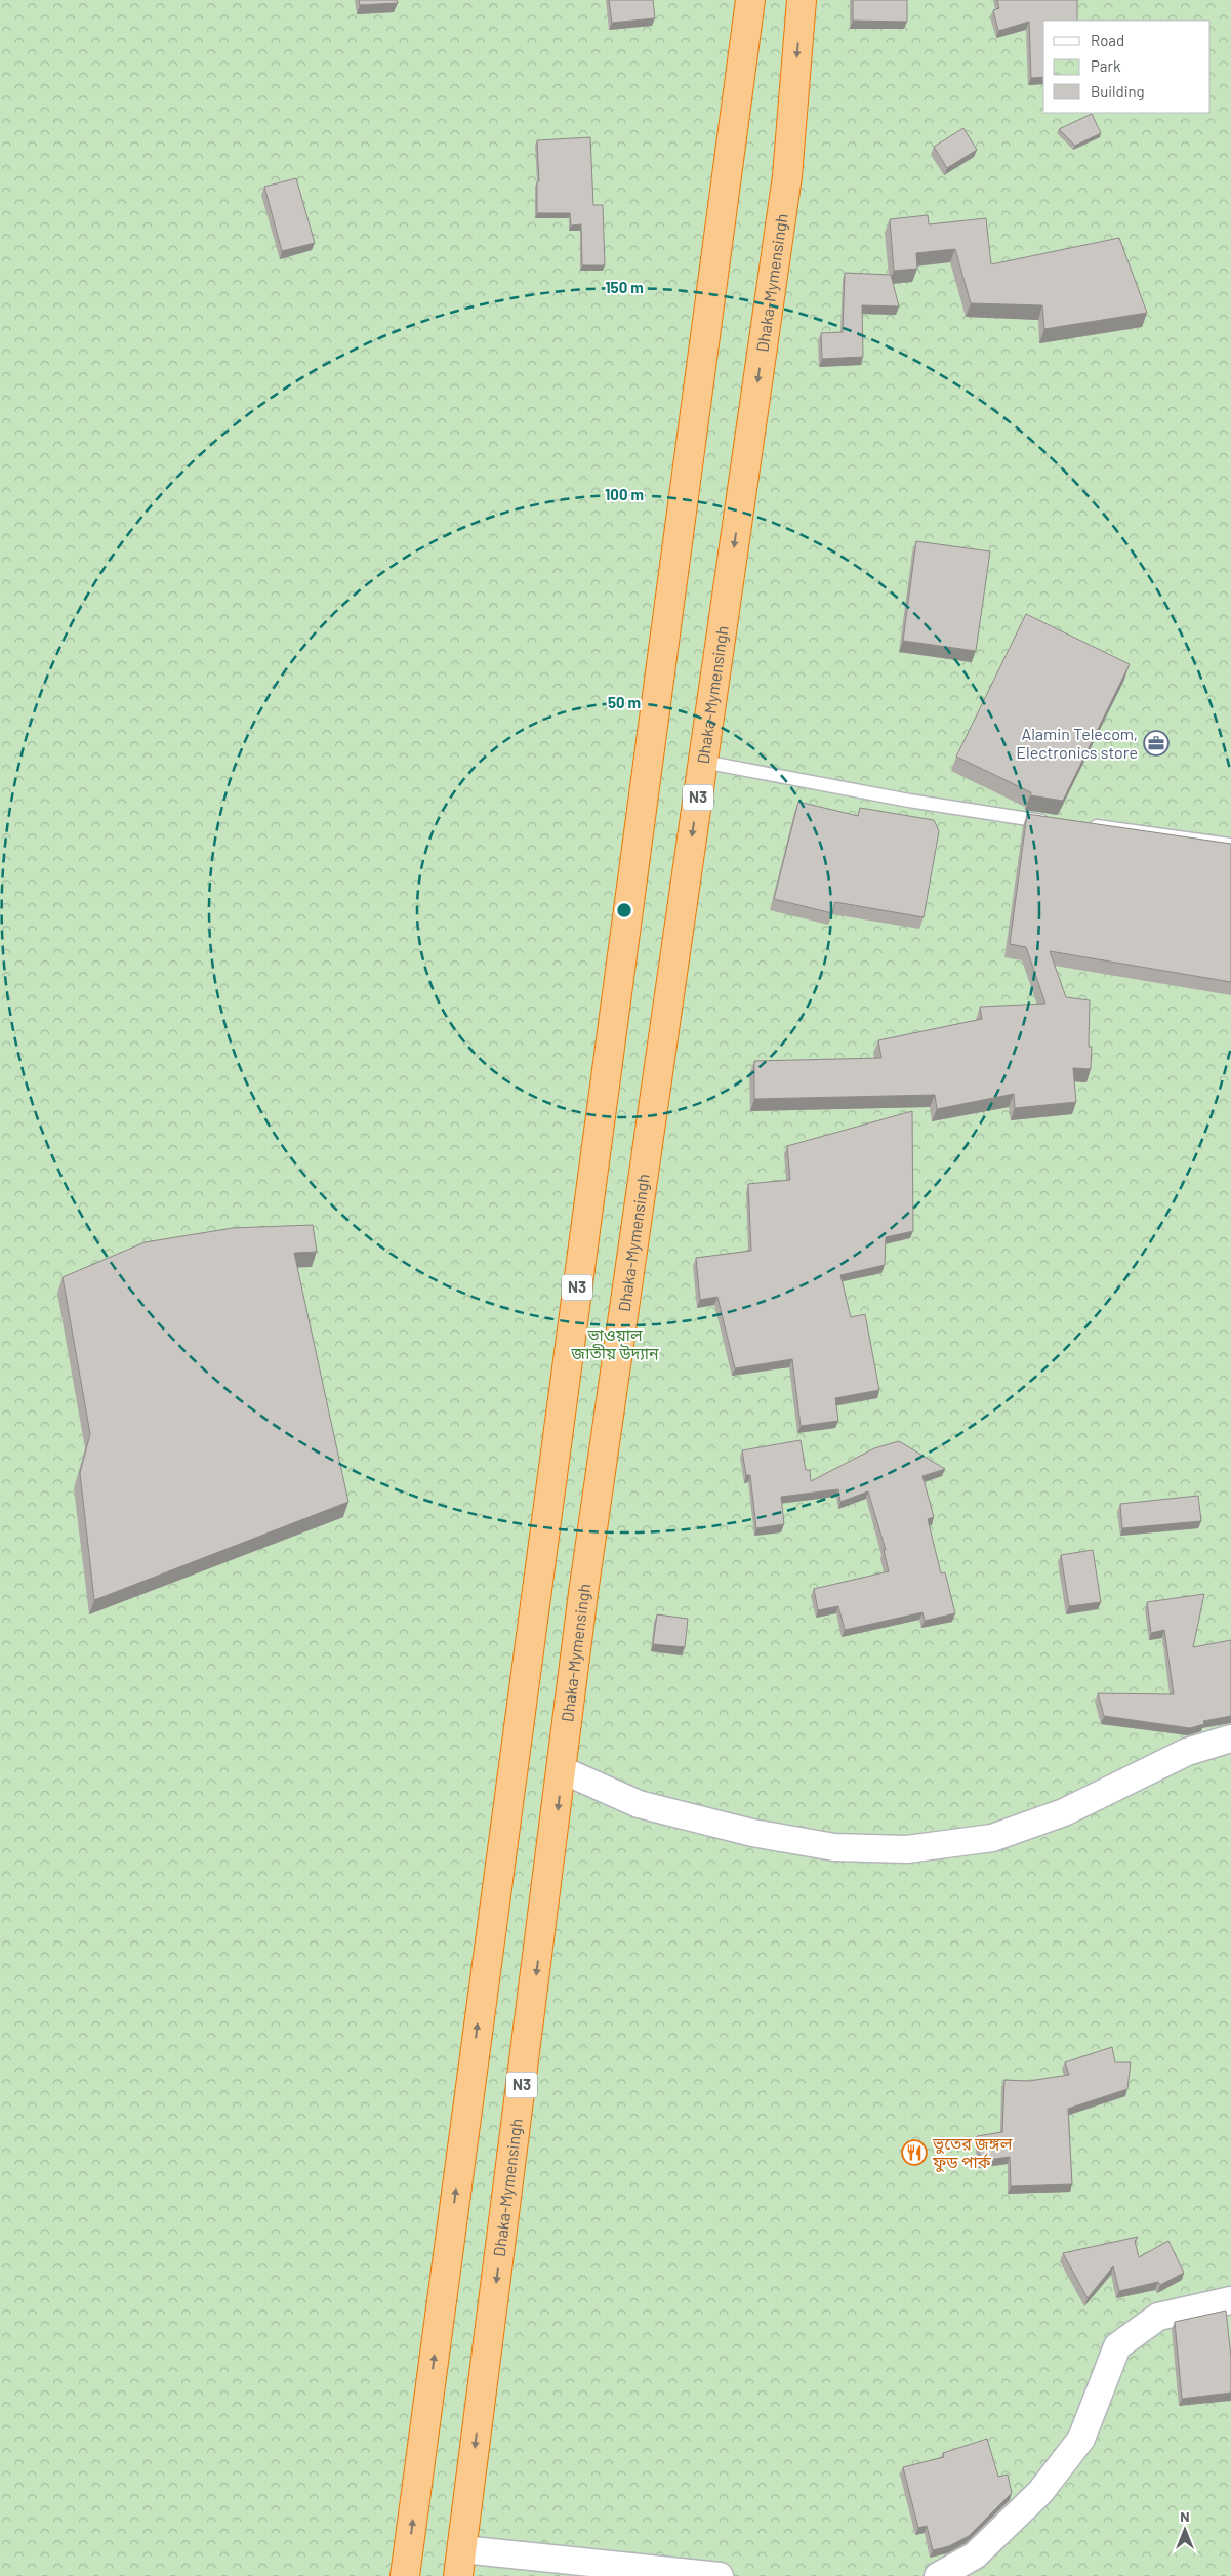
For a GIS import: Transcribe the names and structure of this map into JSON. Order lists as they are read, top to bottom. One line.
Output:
{"streets":{"highway":["Dhaka-Mymensingh","N3"]},"parks":["ভাওয়াল জাতীয় উদ্যান"],"places":{"office":["Alamin Telecom, Electronics store"],"restaurant":["ভুতের জঙ্গল ফুড পার্ক"]},"legend":["Road","Park","Building"],"north":"top","rings":["150 m","100 m","50 m"]}
